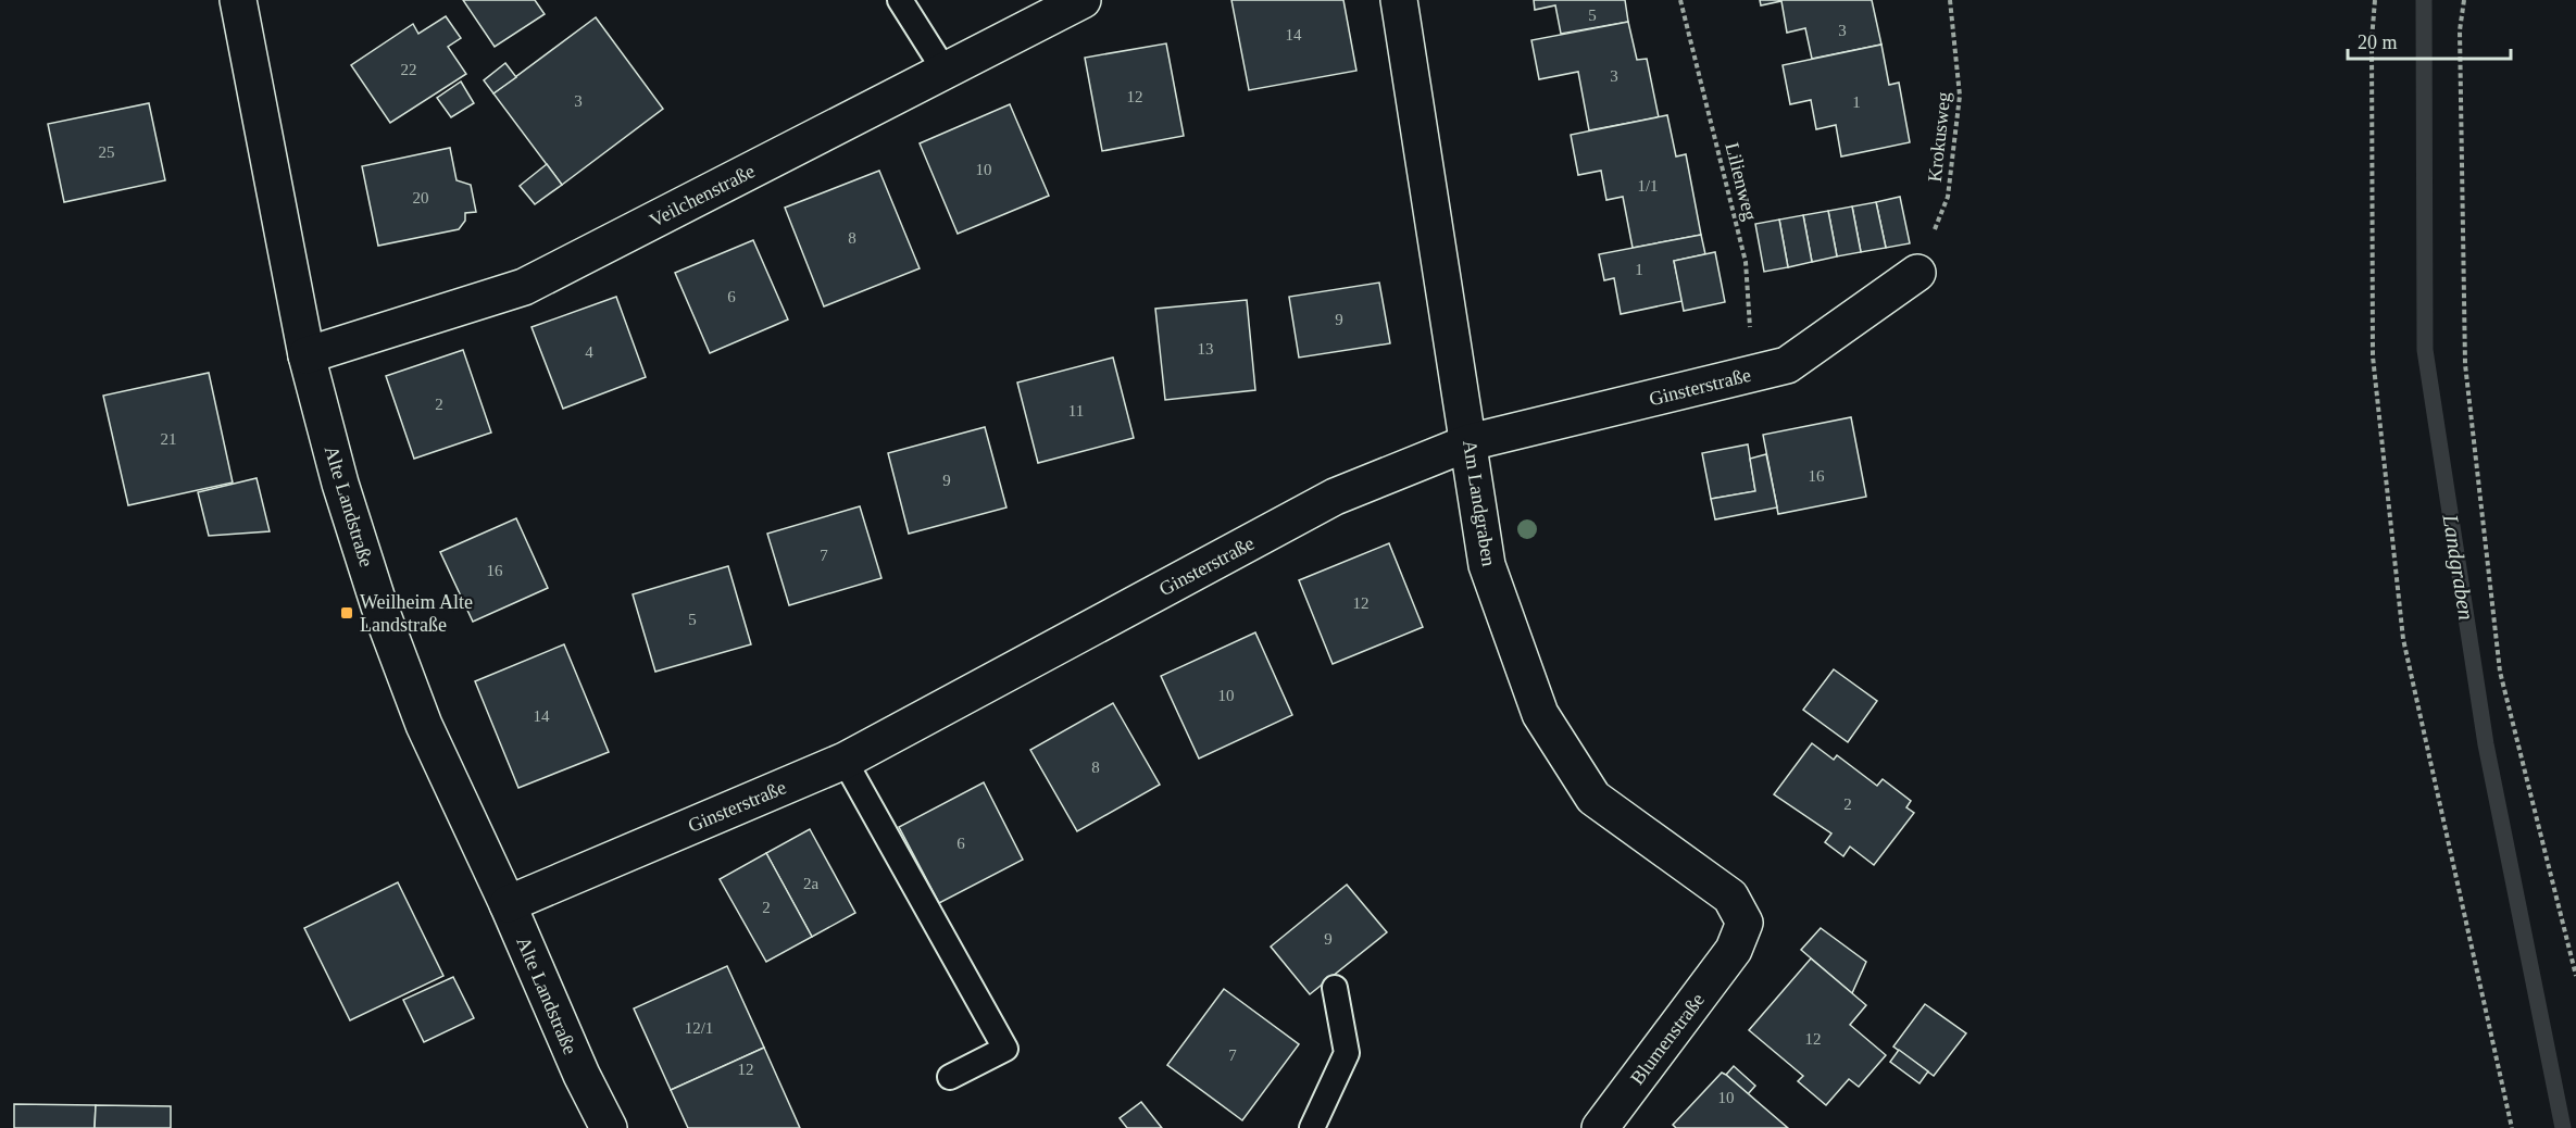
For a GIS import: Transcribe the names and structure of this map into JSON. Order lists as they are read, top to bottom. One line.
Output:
{"streets":{"street":["Veilchenstraße","Ginsterstraße","Am Landgraben","Alte Landstraße","Blumenstraße"],"path":["Krokusweg","Lilienweg"]},"crossings":[["Krokusweg","Ginsterstraße"],["Lilienweg","Ginsterstraße"],["Veilchenstraße","Alte Landstraße"],["Ginsterstraße","Am Landgraben"],["Ginsterstraße","Alte Landstraße"],["Am Landgraben","Blumenstraße"]],"water":["Landgraben"],"places":{"transit":["Weilheim Alte Landstraße"]},"house_numbers":["5","3","14","22","3","12","3","1","25","10","1/1","20","8","1","6","9","13","4","2","11","21","16","9","7","16","12","5","10","14","8","2","6","2a","2","9","12/1","12","7","12","10"],"scale_bar":"20 m"}
